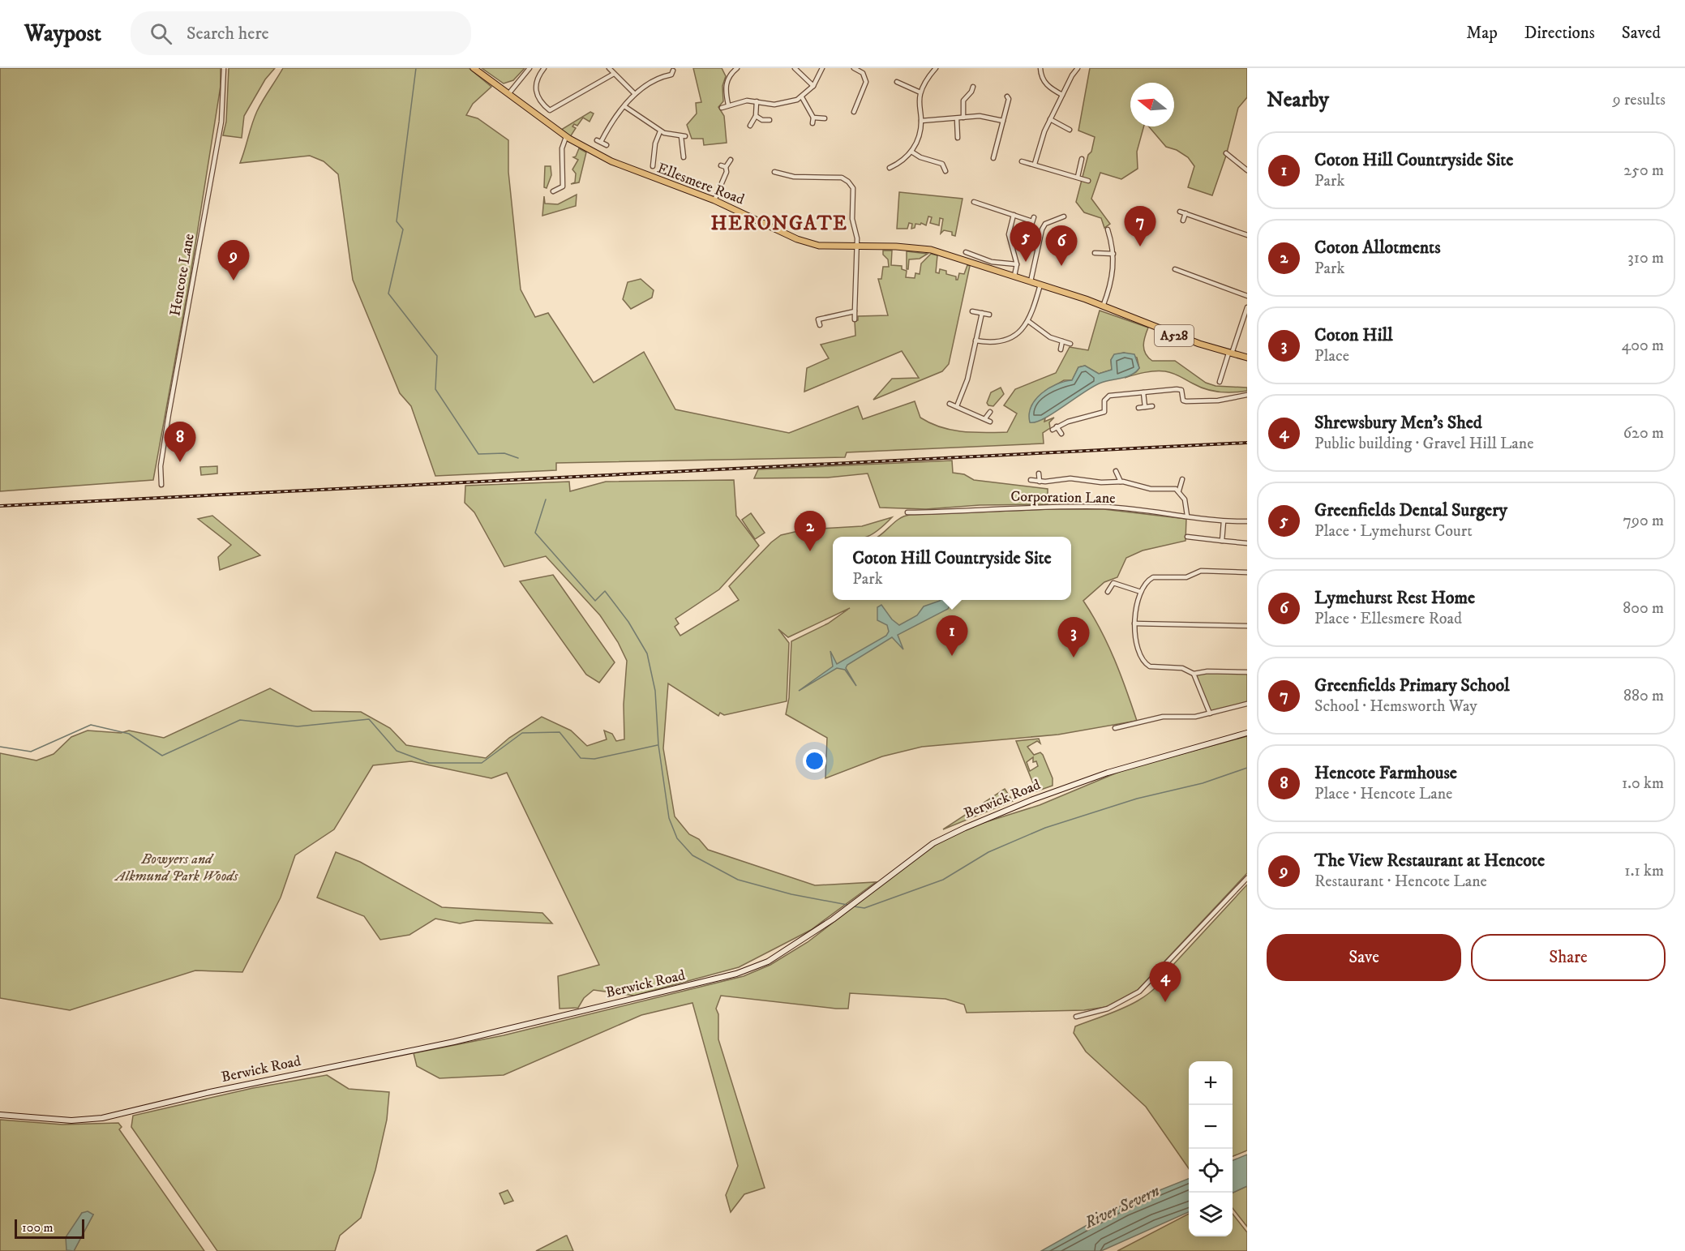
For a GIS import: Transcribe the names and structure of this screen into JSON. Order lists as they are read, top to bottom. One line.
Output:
{"streets":{"main road":["Ellesmere Road","A528","Berwick Road"],"street":["Hencote Lane","Corporation Lane"]},"districts":["HERONGATE"],"water":["River Severn"],"parks":["Bowyers and Alkmund Park Woods"],"scale_bar":"100 m","north":"left","page":{"header":"Waypost","search":"Search here","nav":["Map","Directions","Saved"],"heading":["Nearby","9 results"],"list":[{"mark":"1","name":"Coton Hill Countryside Site","note":"Park","value":"250 m"},{"mark":"2","name":"Coton Allotments","note":"Park","value":"310 m"},{"mark":"3","name":"Coton Hill","note":"Place","value":"400 m"},{"mark":"4","name":"Shrewsbury Men's Shed","note":"Public building · Gravel Hill Lane","value":"620 m"},{"mark":"5","name":"Greenfields Dental Surgery","note":"Place · Lymehurst Court","value":"790 m"},{"mark":"6","name":"Lymehurst Rest Home","note":"Place · Ellesmere Road","value":"800 m"},{"mark":"7","name":"Greenfields Primary School","note":"School · Hemsworth Way","value":"880 m"},{"mark":"8","name":"Hencote Farmhouse","note":"Place · Hencote Lane","value":"1.0 km"},{"mark":"9","name":"The View Restaurant at Hencote","note":"Restaurant · Hencote Lane","value":"1.1 km"}],"pins":["7","5","6","9","8","2","1","3","4"],"popup":["Coton Hill Countryside Site","Park"],"buttons":["Save","Share"],"map_buttons":["+","−"],"scale":"100 m"}}
